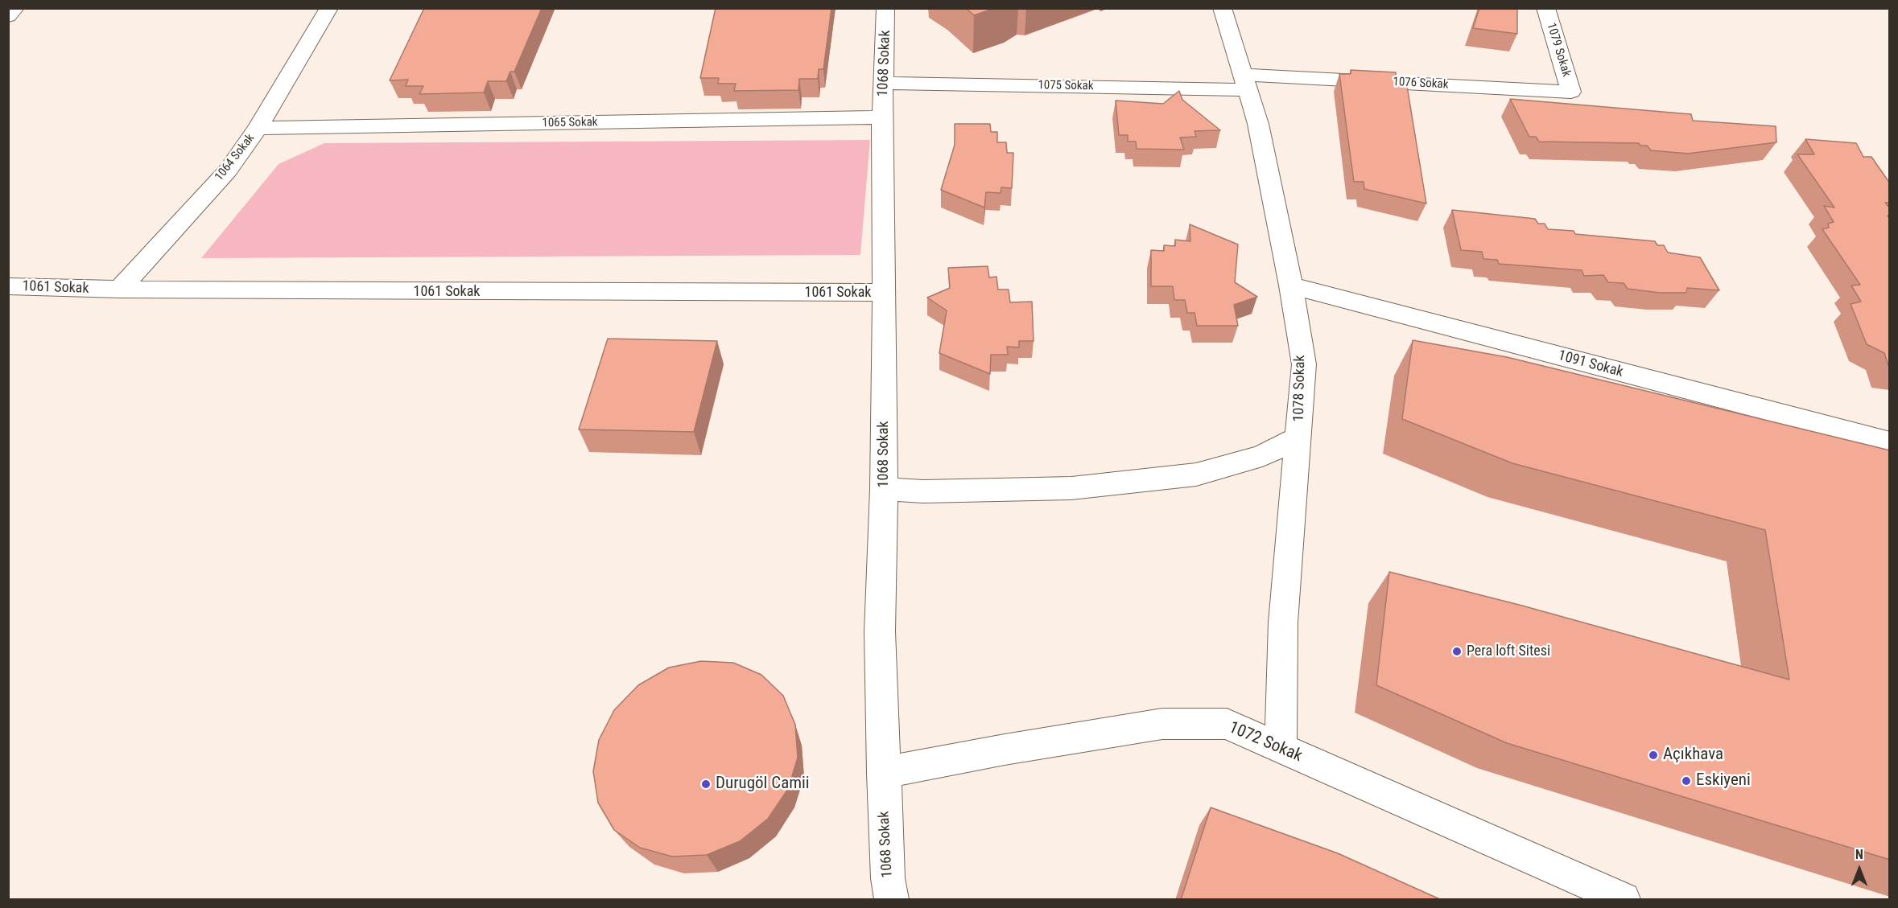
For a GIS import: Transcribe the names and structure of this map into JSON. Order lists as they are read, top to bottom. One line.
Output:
{"streets":{"street":["1079 Sokak","1068 Sokak","1076 Sokak","1075 Sokak","1065 Sokak","1064 Sokak","1061 Sokak","1091 Sokak","1078 Sokak","1072 Sokak"]},"crossings":[["1079 Sokak","1076 Sokak"],["1068 Sokak","1075 Sokak"],["1068 Sokak","1065 Sokak"],["1068 Sokak","1061 Sokak"],["1068 Sokak","1072 Sokak"],["1076 Sokak","1075 Sokak"],["1076 Sokak","1078 Sokak"],["1075 Sokak","1078 Sokak"],["1065 Sokak","1064 Sokak"],["1064 Sokak","1061 Sokak"],["1091 Sokak","1078 Sokak"],["1078 Sokak","1072 Sokak"]],"places":["Pera loft Sitesi","Açıkhava","Eskiyeni","Durugöl Camii"],"north":"top"}
